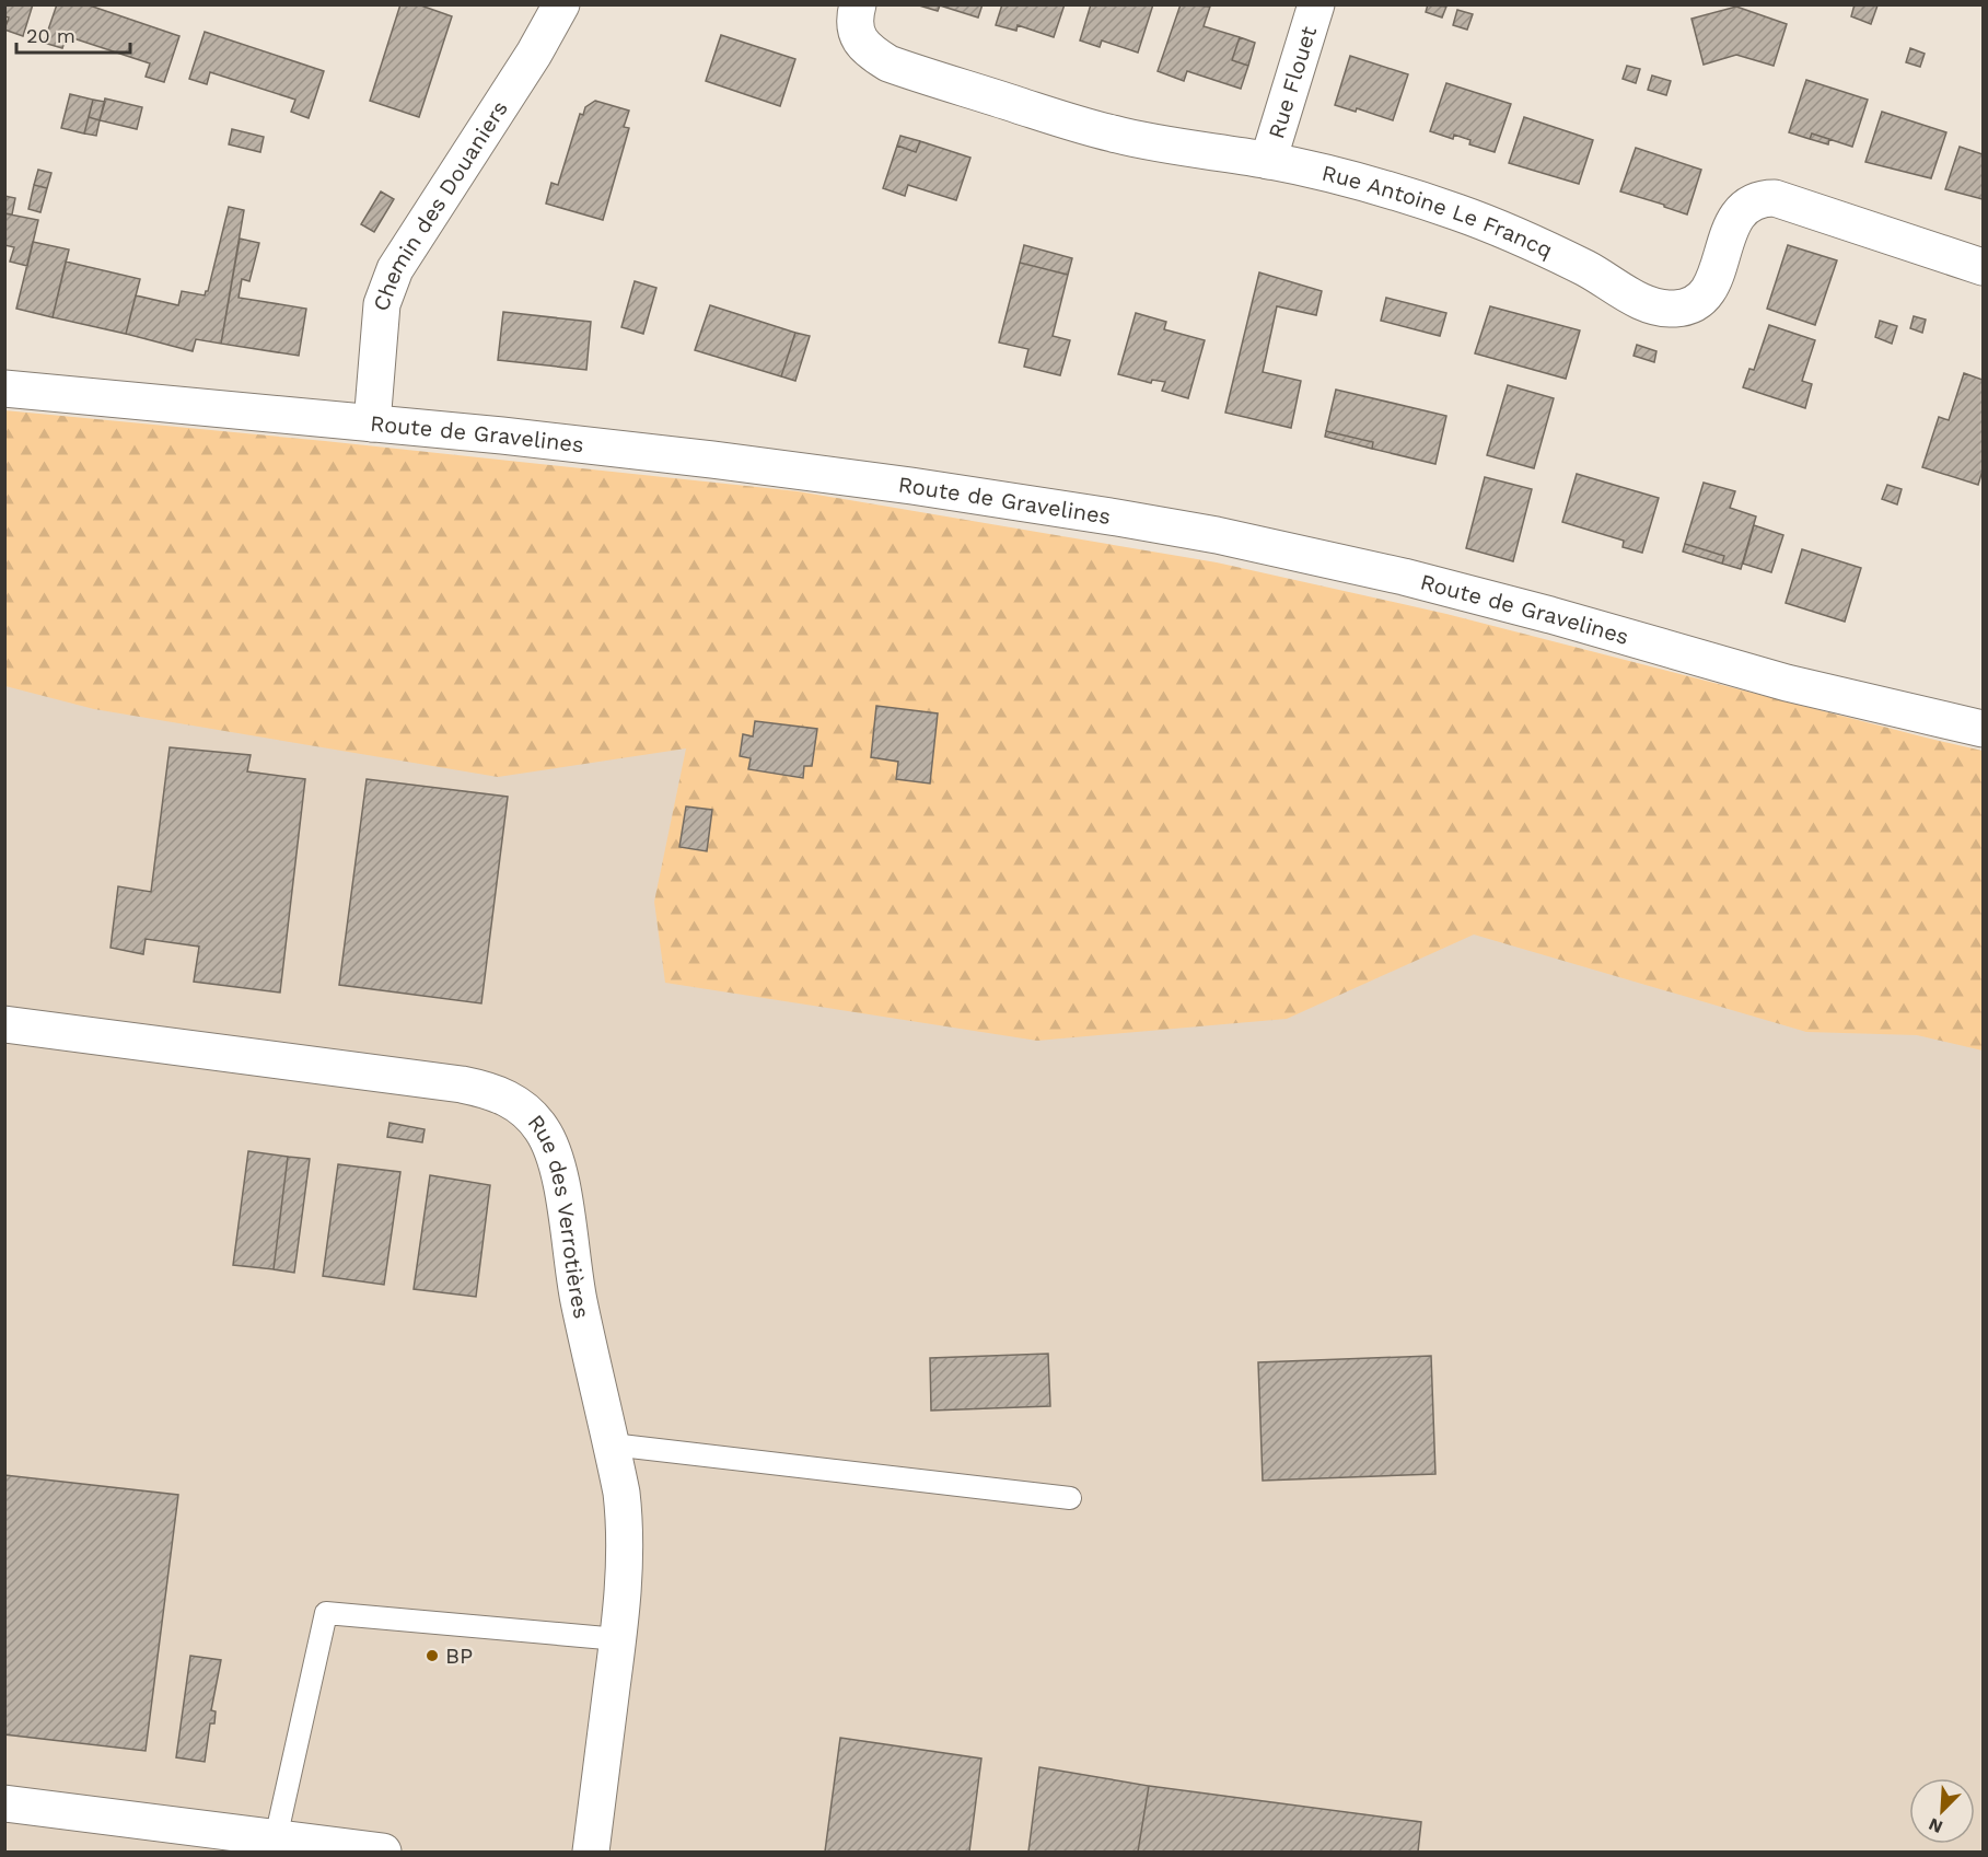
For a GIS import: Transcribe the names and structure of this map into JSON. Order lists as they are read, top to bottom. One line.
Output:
{"streets":{"street":["Rue Flouet","Chemin des Douaniers","Rue Antoine Le Francq","Route de Gravelines","Rue des Verrotières"]},"crossings":[["Rue Flouet","Rue Antoine Le Francq"],["Chemin des Douaniers","Route de Gravelines"]],"places":["BP"],"scale_bar":"20 m","north":"bottom left"}
